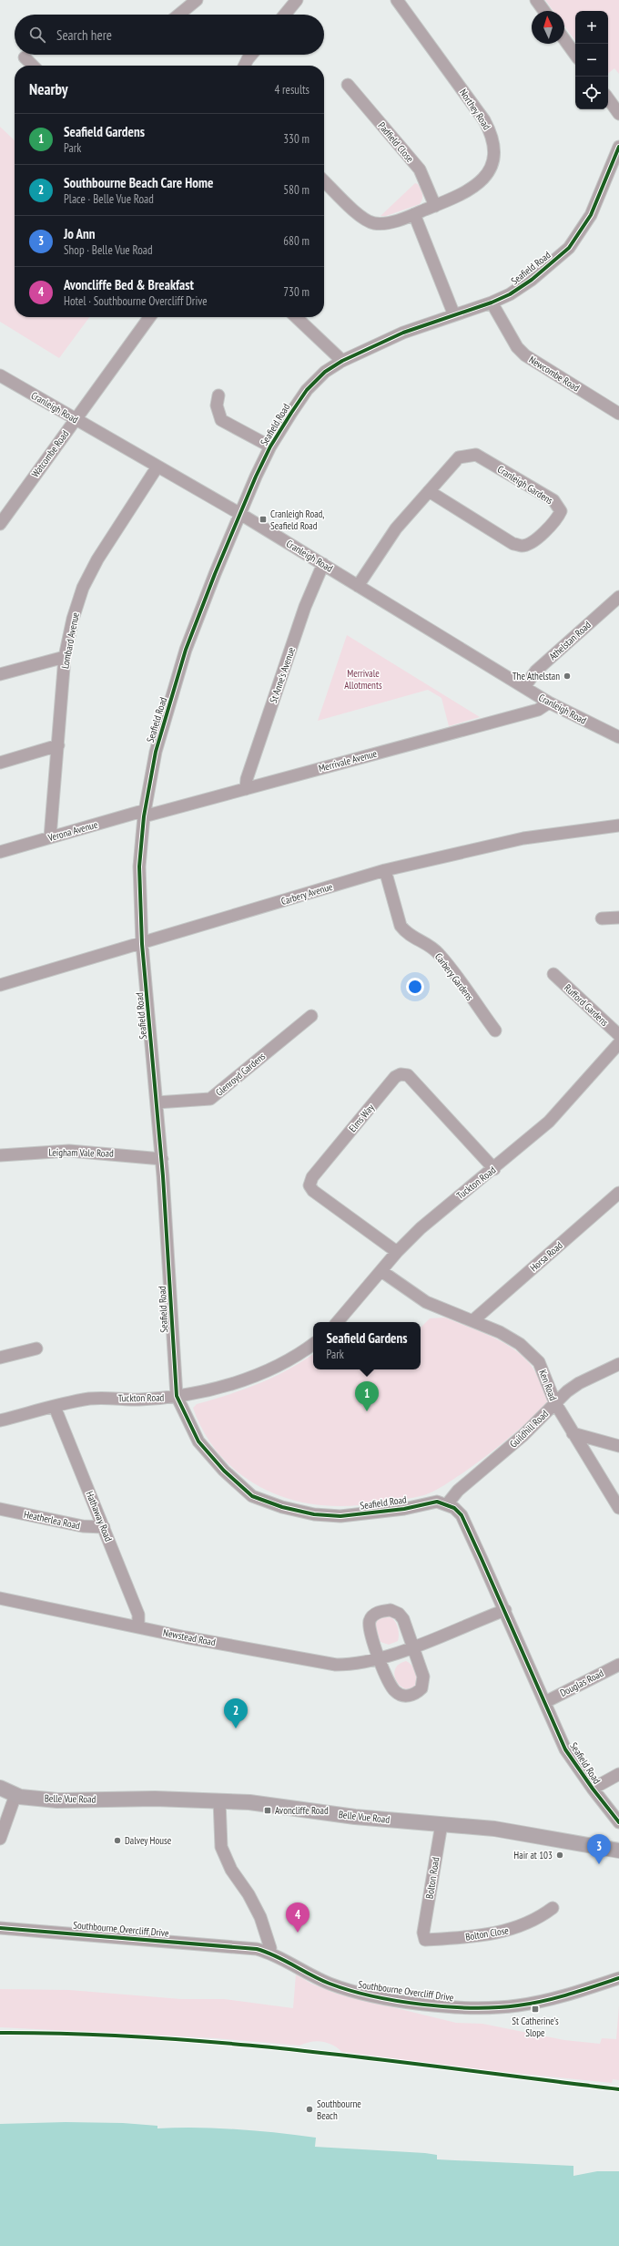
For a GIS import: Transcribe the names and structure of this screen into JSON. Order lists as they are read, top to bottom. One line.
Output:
{"streets":{"main road":["Belle Vue Road"],"street":["Northey Road","Padfield Close","Seafield Road","Newcombe Road","Cranleigh Road","Watcombe Road","Cranleigh Gardens","Lombard Avenue","Athelstan Road","St Anne's Avenue","Merrivale Avenue","Verona Avenue","Carbery Avenue","Carbery Gardens","Rufford Gardens","Glenroyd Gardens","Elms Way","Leigham Vale Road","Tuckton Road","Horsa Road","Ken Road","Guildhill Road","Hathaway Road","Heatherlea Road","Newstead Road","Douglas Road","Bolton Road","Southbourne Overcliff Drive","Bolton Close"]},"crossings":[["Northey Road","Padfield Close"],["Seafield Road","Newcombe Road"],["Seafield Road","Cranleigh Road"],["Seafield Road","Merrivale Avenue"],["Seafield Road","Verona Avenue"],["Seafield Road","Carbery Avenue"],["Seafield Road","Glenroyd Gardens"],["Seafield Road","Leigham Vale Road"],["Seafield Road","Tuckton Road"],["Seafield Road","Guildhill Road"],["Seafield Road","Newstead Road"],["Seafield Road","Douglas Road"],["Cranleigh Road","Watcombe Road"],["Cranleigh Road","Cranleigh Gardens"],["Cranleigh Road","Lombard Avenue"],["Cranleigh Road","Athelstan Road"],["Cranleigh Road","St Anne's Avenue"],["Cranleigh Road","Merrivale Avenue"],["Lombard Avenue","Verona Avenue"],["St Anne's Avenue","Merrivale Avenue"],["Merrivale Avenue","Verona Avenue"],["Carbery Avenue","Carbery Gardens"],["Elms Way","Tuckton Road"],["Tuckton Road","Ken Road"],["Tuckton Road","Hathaway Road"],["Horsa Road","Ken Road"],["Ken Road","Guildhill Road"],["Hathaway Road","Heatherlea Road"],["Hathaway Road","Newstead Road"],["Belle Vue Road","Bolton Road"],["Bolton Road","Bolton Close"]],"parks":["Merrivale Allotments"],"places":{"transit":["Cranleigh Road, Seafield Road","Avoncliffe Road","St Catherine's Slope"],"other":["The Athelstan","Dalvey House","Hair at 103","Southbourne Beach"]},"north":"top","page":{"map_buttons":["+","−"],"search":"Search here","heading":["Nearby","4 results"],"list":[{"mark":"1","name":"Seafield Gardens","note":"Park","value":"330 m"},{"mark":"2","name":"Southbourne Beach Care Home","note":"Place · Belle Vue Road","value":"580 m"},{"mark":"3","name":"Jo Ann","note":"Shop · Belle Vue Road","value":"680 m"},{"mark":"4","name":"Avoncliffe Bed & Breakfast","note":"Hotel · Southbourne Overcliff Drive","value":"730 m"}],"popup":["Seafield Gardens","Park"],"pins":["1","2","3","4"]}}
